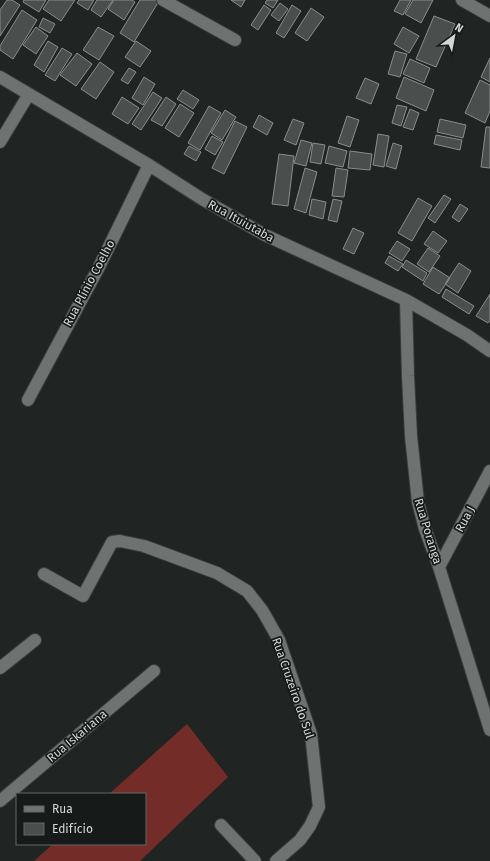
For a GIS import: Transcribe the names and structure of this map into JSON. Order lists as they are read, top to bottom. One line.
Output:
{"streets":{"street":["Rua Ituiutaba","Rua Plínio Coelho","Rua J","Rua Poranga","Rua Cruzeiro do Sul","Rua Iskariana"]},"crossings":[["Rua Ituiutaba","Rua Plínio Coelho"],["Rua Ituiutaba","Rua Poranga"],["Rua J","Rua Poranga"]],"legend":["Rua","Edifício"],"north":"top right"}
